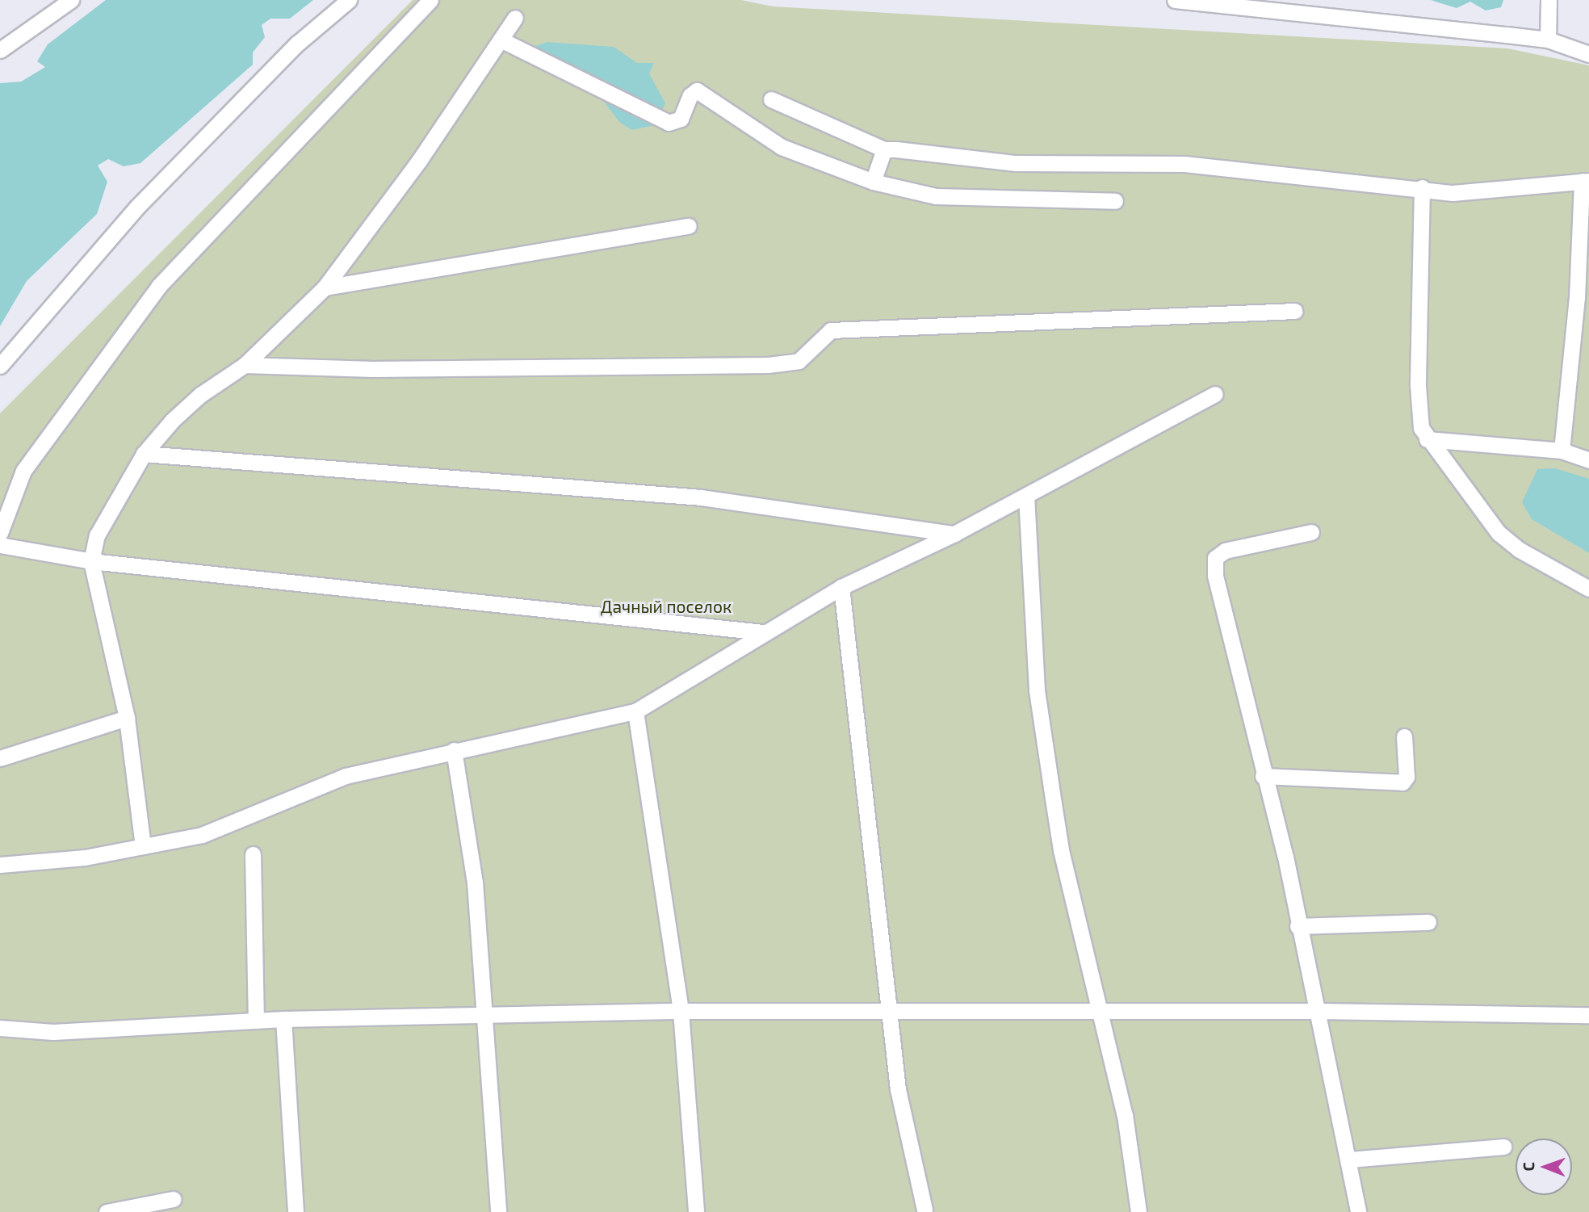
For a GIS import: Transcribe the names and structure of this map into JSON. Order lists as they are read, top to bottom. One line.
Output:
{"parks":["Дачный поселок"],"north":"left"}
